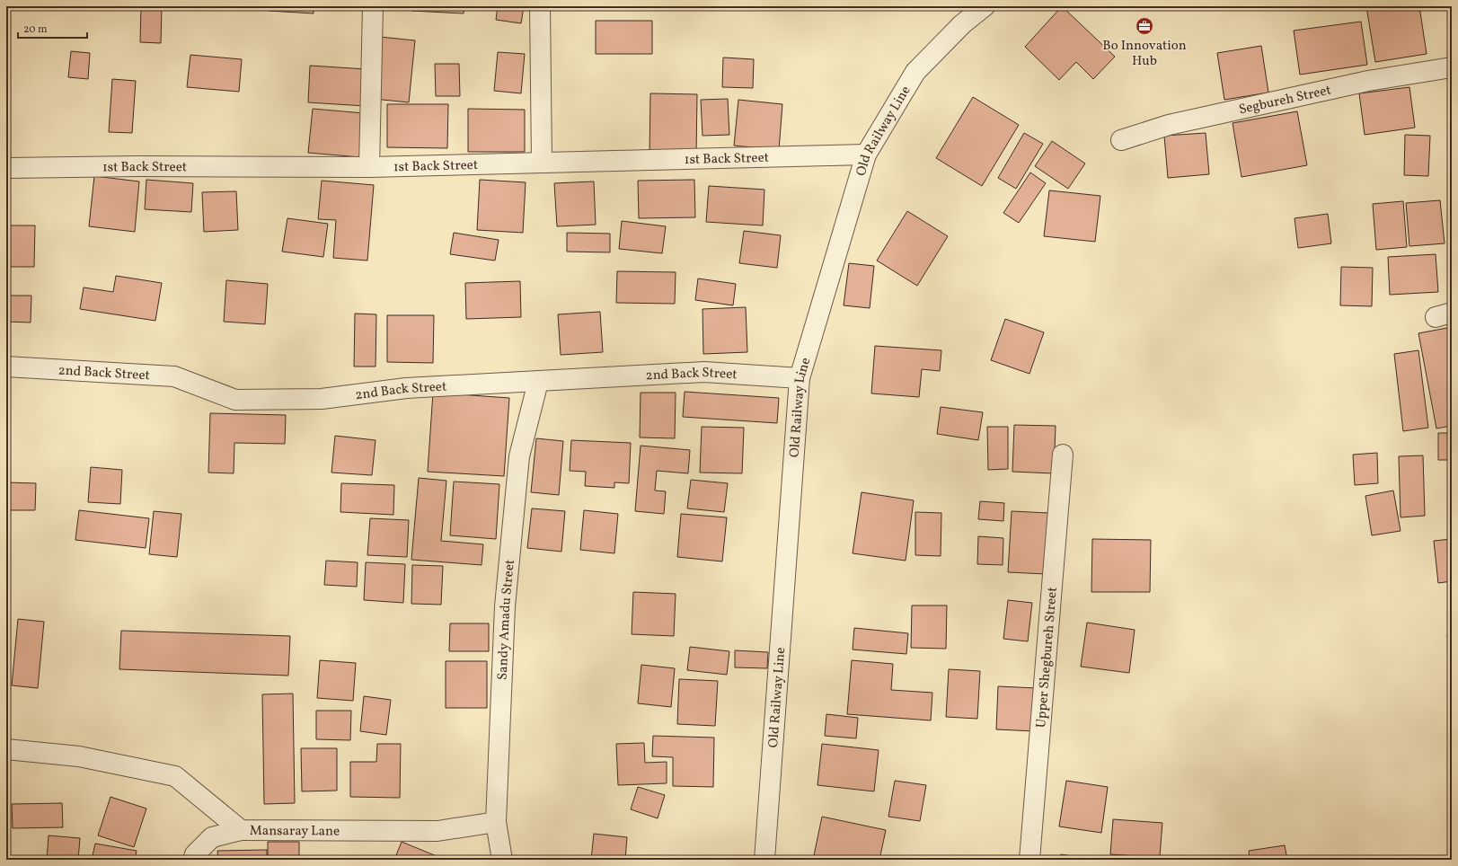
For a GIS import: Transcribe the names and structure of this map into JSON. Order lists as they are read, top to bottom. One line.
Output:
{"streets":{"street":["Segbureh Street","Old Railway Line","1st Back Street","2nd Back Street","Sandy Amadu Street","Upper Shegbureh Street","Mansaray Lane"]},"crossings":[["Old Railway Line","1st Back Street"],["Old Railway Line","2nd Back Street"],["2nd Back Street","Sandy Amadu Street"],["Sandy Amadu Street","Mansaray Lane"]],"places":{"office":["Bo Innovation Hub"]},"scale_bar":"20 m"}
